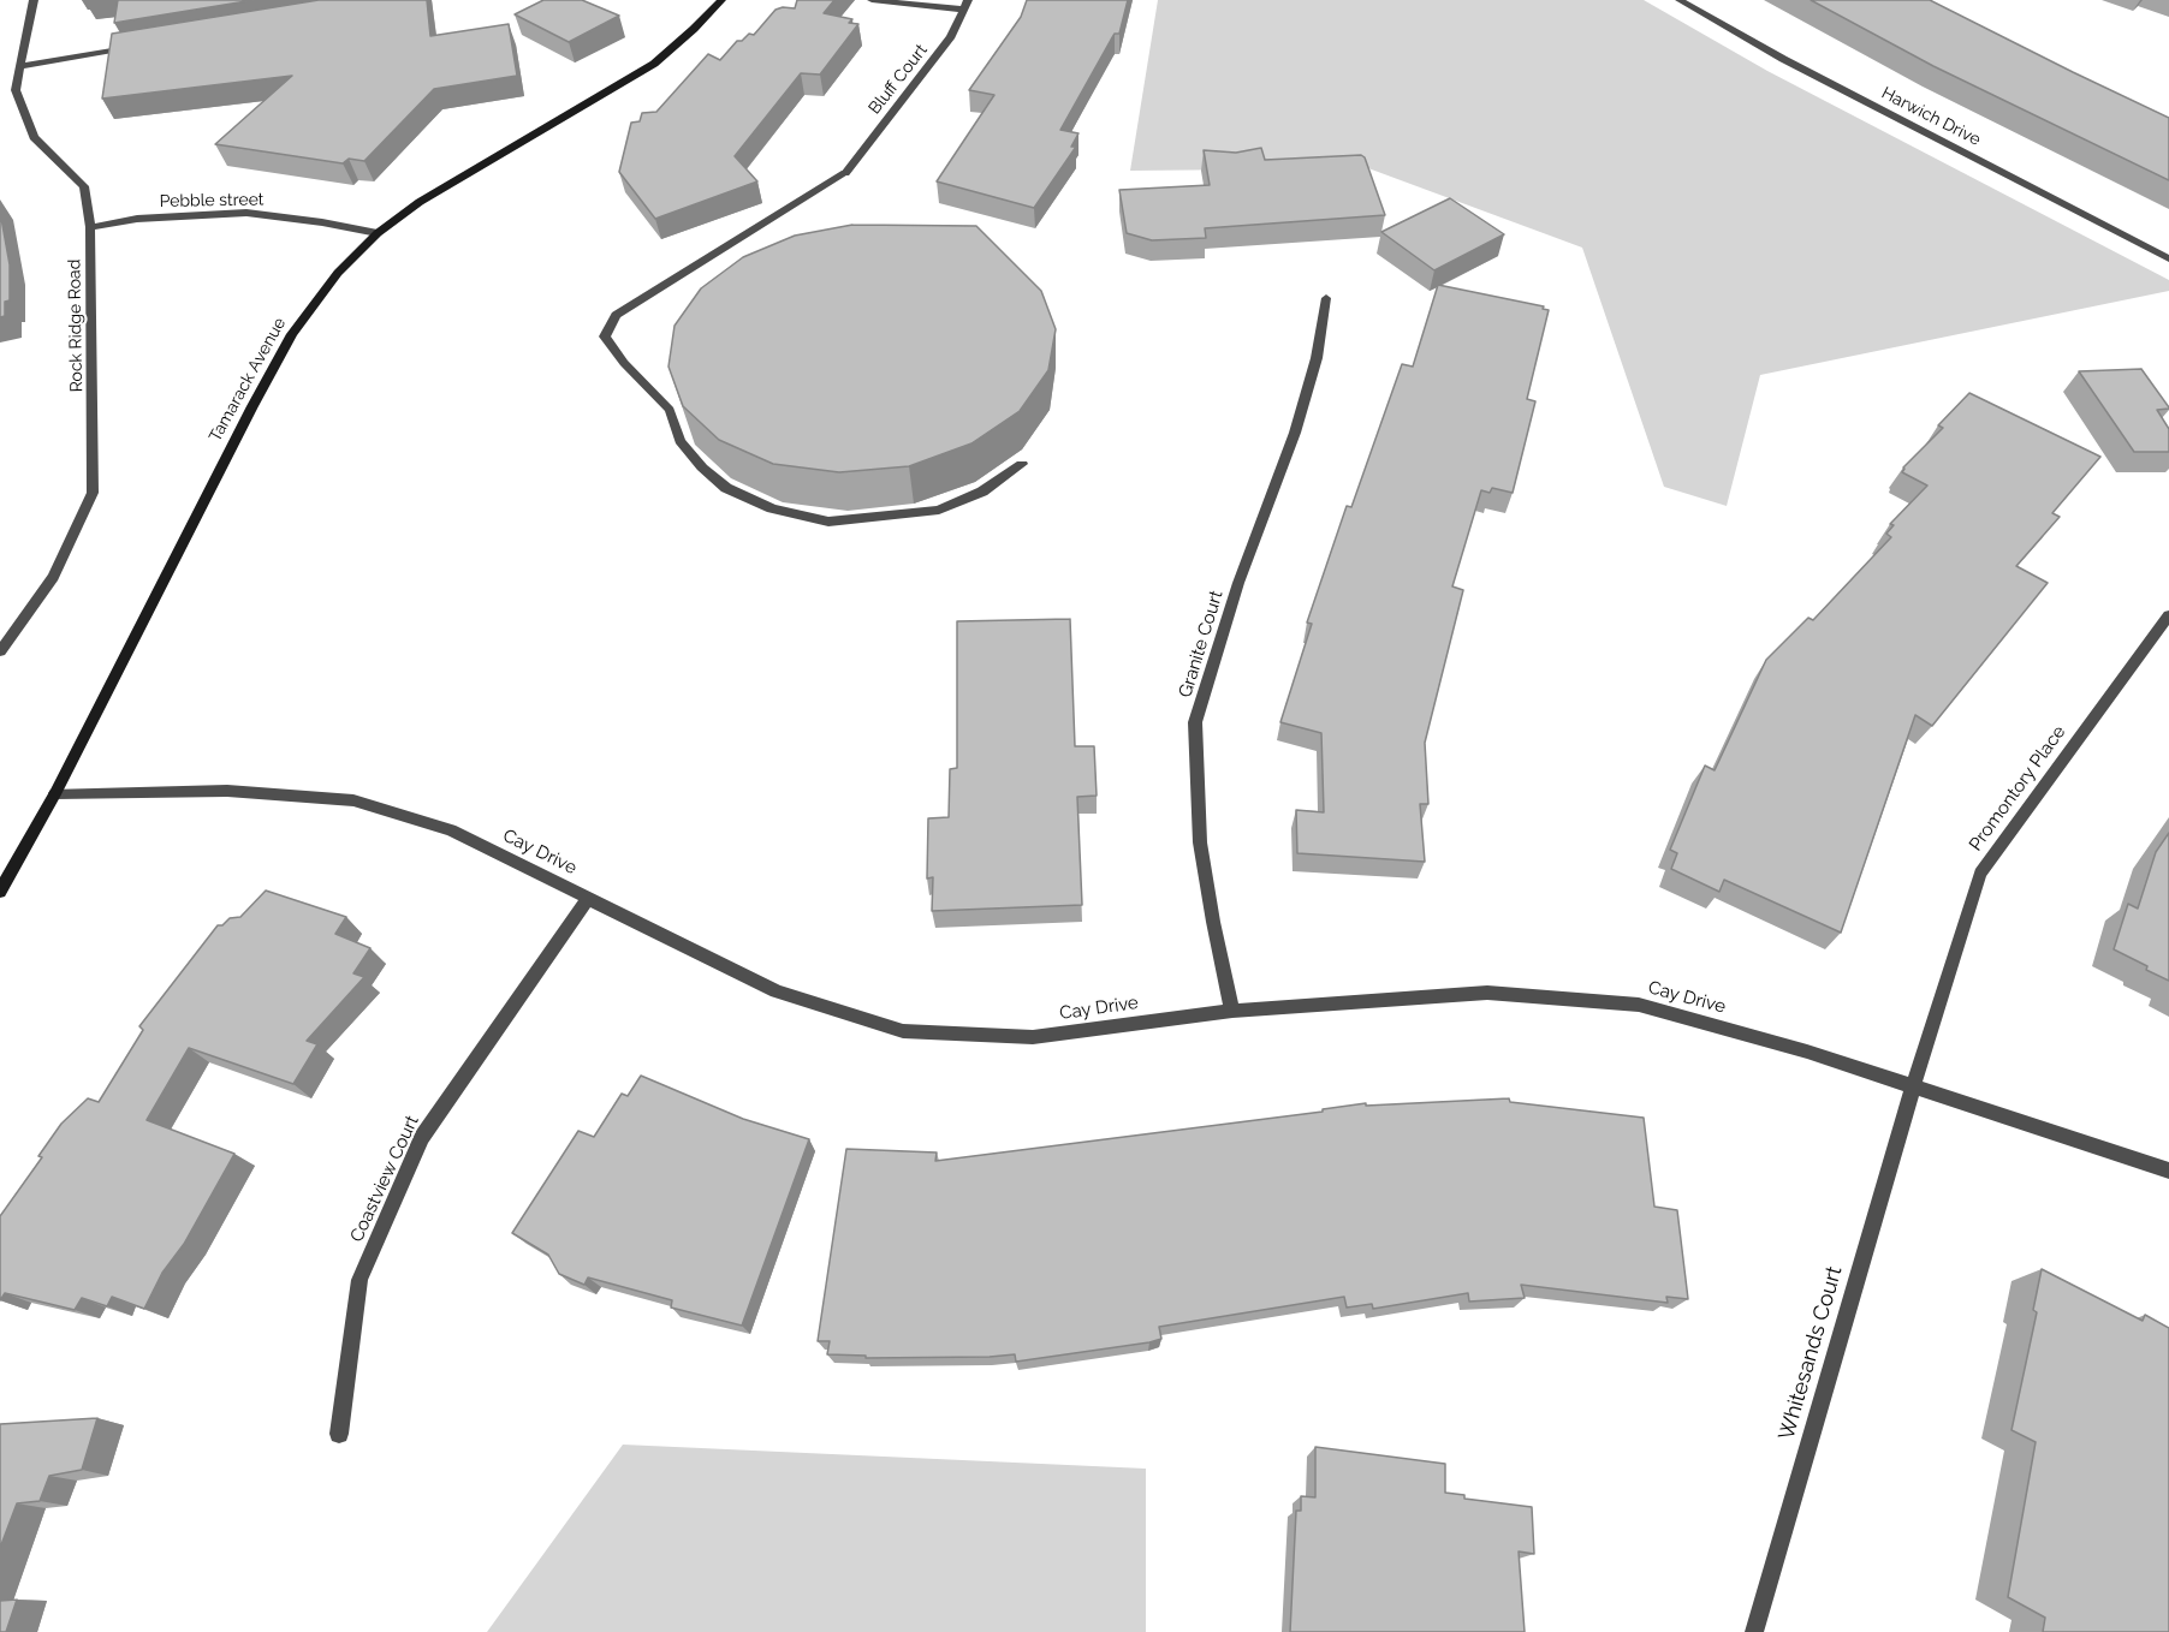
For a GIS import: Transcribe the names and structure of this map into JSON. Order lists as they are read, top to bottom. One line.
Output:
{"streets":{"main road":["Tamarack Avenue"],"street":["Bluff Court","Harwich Drive","Pebble street","Rock Ridge Road","Granite Court","Promontory Place","Cay Drive","Coastview Court","Whitesands Court"]},"crossings":[["Pebble street","Rock Ridge Road"],["Pebble street","Tamarack Avenue"],["Tamarack Avenue","Cay Drive"],["Granite Court","Cay Drive"],["Promontory Place","Cay Drive"],["Promontory Place","Whitesands Court"],["Cay Drive","Coastview Court"],["Cay Drive","Whitesands Court"]]}
